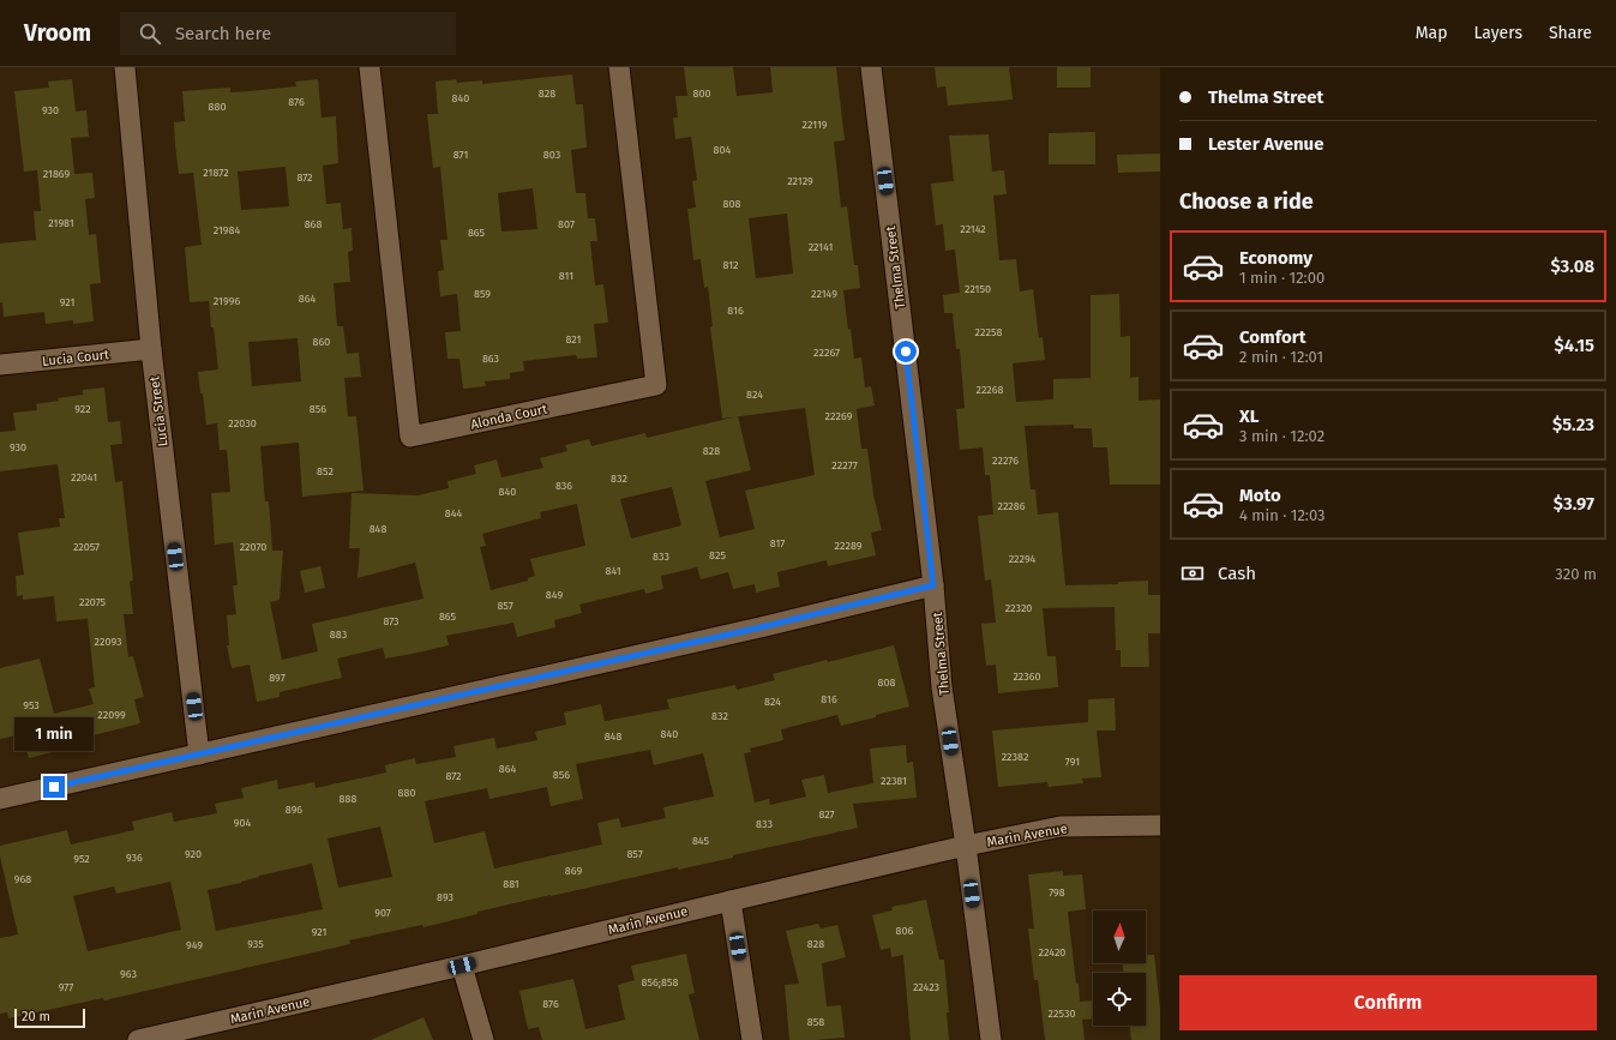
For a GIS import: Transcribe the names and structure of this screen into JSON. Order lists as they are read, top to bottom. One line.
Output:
{"streets":{"street":["Thelma Street","Lucia Court","Lucia Street","Alonda Court","Marin Avenue"]},"crossings":[["Thelma Street","Marin Avenue"],["Lucia Court","Lucia Street"]],"house_numbers":["828","800","840","876","880","930","22119","804","871","803","21872","21869","872","22129","808","21981","868","807","22142","21984","865","22141","812","811","22150","859","22149","864","21996","921","816","22258","821","860","22267","863","22268","824","922","856","22269","22030","930","828","22276","22277","852","22041","832","836","840","22286","844","848","817","22289","22057","22070","825","833","22294","841","849","22075","857","22320","865","873","883","22093","22360","897","808","816","824","953","22099","832","840","848","22382","791","864","856","872","22381","880","888","896","827","904","833","845","920","857","936","952","869","968","881","798","893","907","806","921","935","828","949","22420","963","856;858","977","22423","876","22530","858"],"scale_bar":"20 m","north":"top","page":{"header":"Vroom","search":"Search here","nav":["Map","Layers","Share"],"banner":["Thelma Street","Lester Avenue"],"heading":"Choose a ride","list":[{"name":"Economy","note":"1 min · 12:00","value":"$3.08"},{"name":"Comfort","note":"2 min · 12:01","value":"$4.15"},{"name":"XL","note":"3 min · 12:02","value":"$5.23"},{"name":"Moto","note":"4 min · 12:03","value":"$3.97"}],"pay":["Cash","320 m"],"bubble":"1 min","buttons":"Confirm","scale":"20 m"}}
